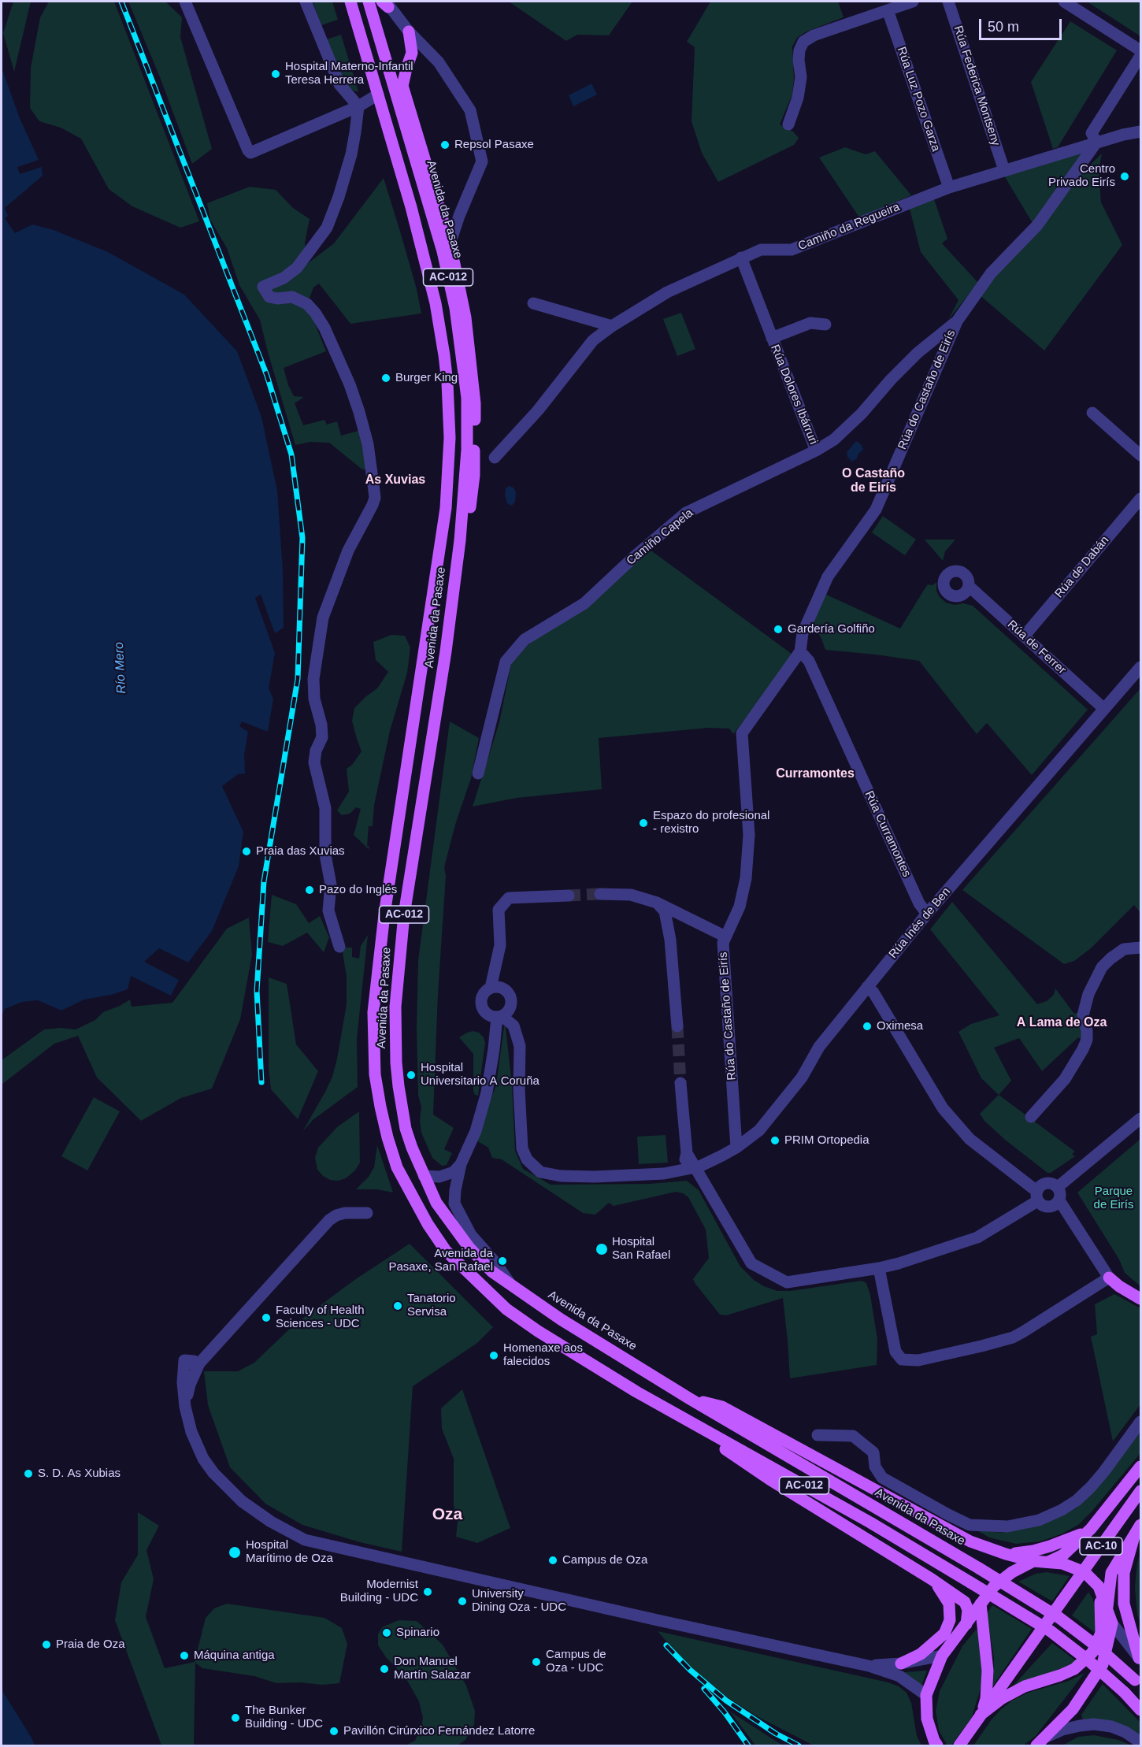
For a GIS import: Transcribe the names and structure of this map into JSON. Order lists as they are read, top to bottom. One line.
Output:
{"streets":{"main road":["Avenida da Pasaxe","AC-012","AC-10"],"street":["Rúa Federica Montseny","Rúa Luz Pozo Garza","Camiño da Regueira","Rúa do Castaño de Eirís","Rúa Dolores Ibárruri","Camiño Capela","Rúa de Dabán","Rúa de Ferrer","Rúa Curramontes","Rúa Inés de Ben"]},"crossings":[["Rúa Federica Montseny","Camiño da Regueira"],["Rúa Luz Pozo Garza","Camiño da Regueira"],["Camiño da Regueira","Rúa do Castaño de Eirís"],["Camiño da Regueira","Rúa Dolores Ibárruri"],["Rúa do Castaño de Eirís","Camiño Capela"],["Rúa do Castaño de Eirís","Rúa Curramontes"],["Rúa do Castaño de Eirís","Rúa Inés de Ben"],["Rúa Dolores Ibárruri","Camiño Capela"],["Rúa de Dabán","Rúa de Ferrer"],["Rúa de Ferrer","Rúa Inés de Ben"],["Rúa Curramontes","Rúa Inés de Ben"]],"districts":["O Castaño de Eirís","As Xuvias","Curramontes","A Lama de Oza","Oza"],"water":["Río Mero"],"parks":["Parque de Eirís"],"places":["Hospital Materno-Infantil Teresa Herrera","Repsol Pasaxe","Centro Privado Eirís","Burger King","Gardería Golfiño","Espazo do profesional - rexistro","Praia das Xuvias","Pazo do Inglés","Oximesa","Hospital Universitario A Coruña","PRIM Ortopedia","Hospital San Rafael","Avenida da Pasaxe, San Rafael","Tanatorio Servisa","Faculty of Health Sciences - UDC","Homenaxe aos falecidos","S. D. As Xubias","Hospital Marítimo de Oza","Campus de Oza","Modernist Building - UDC","University Dining Oza - UDC","Spinario","Praia de Oza","Máquina antiga","Campus de Oza - UDC","Don Manuel Martín Salazar","The Bunker Building - UDC","Pavillón Cirúrxico Fernández Latorre"],"scale_bar":"50 m"}
